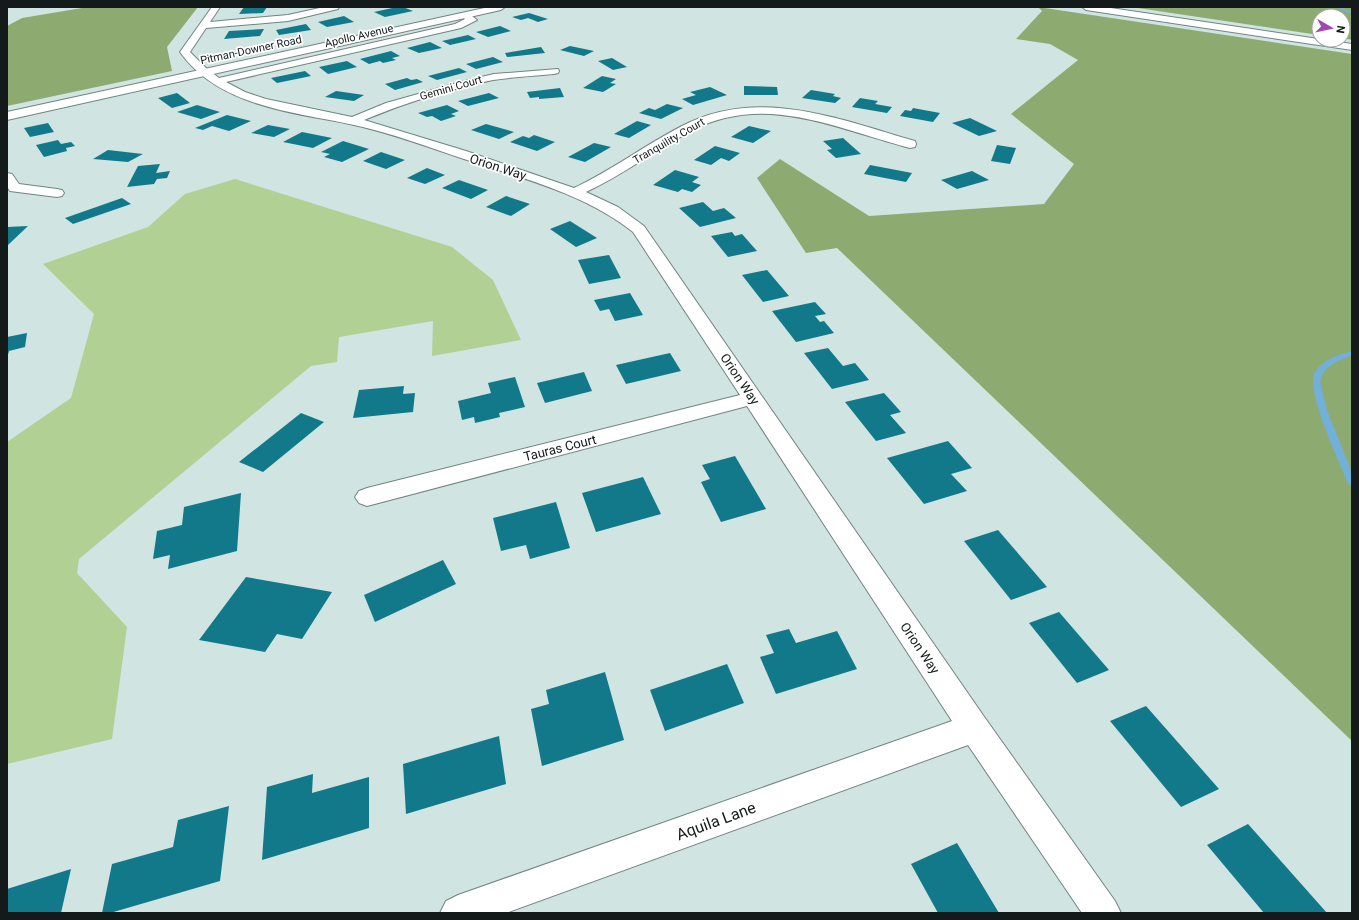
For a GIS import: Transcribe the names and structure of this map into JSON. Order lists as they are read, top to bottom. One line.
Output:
{"streets":{"street":["Apollo Avenue","Pitman-Downer Road","Gemini Court","Tranquility Court","Orion Way","Tauras Court","Aquila Lane"]},"crossings":[["Apollo Avenue","Pitman-Downer Road"],["Apollo Avenue","Orion Way"],["Pitman-Downer Road","Orion Way"],["Gemini Court","Orion Way"],["Tranquility Court","Orion Way"],["Orion Way","Tauras Court"],["Orion Way","Aquila Lane"]],"north":"right"}
